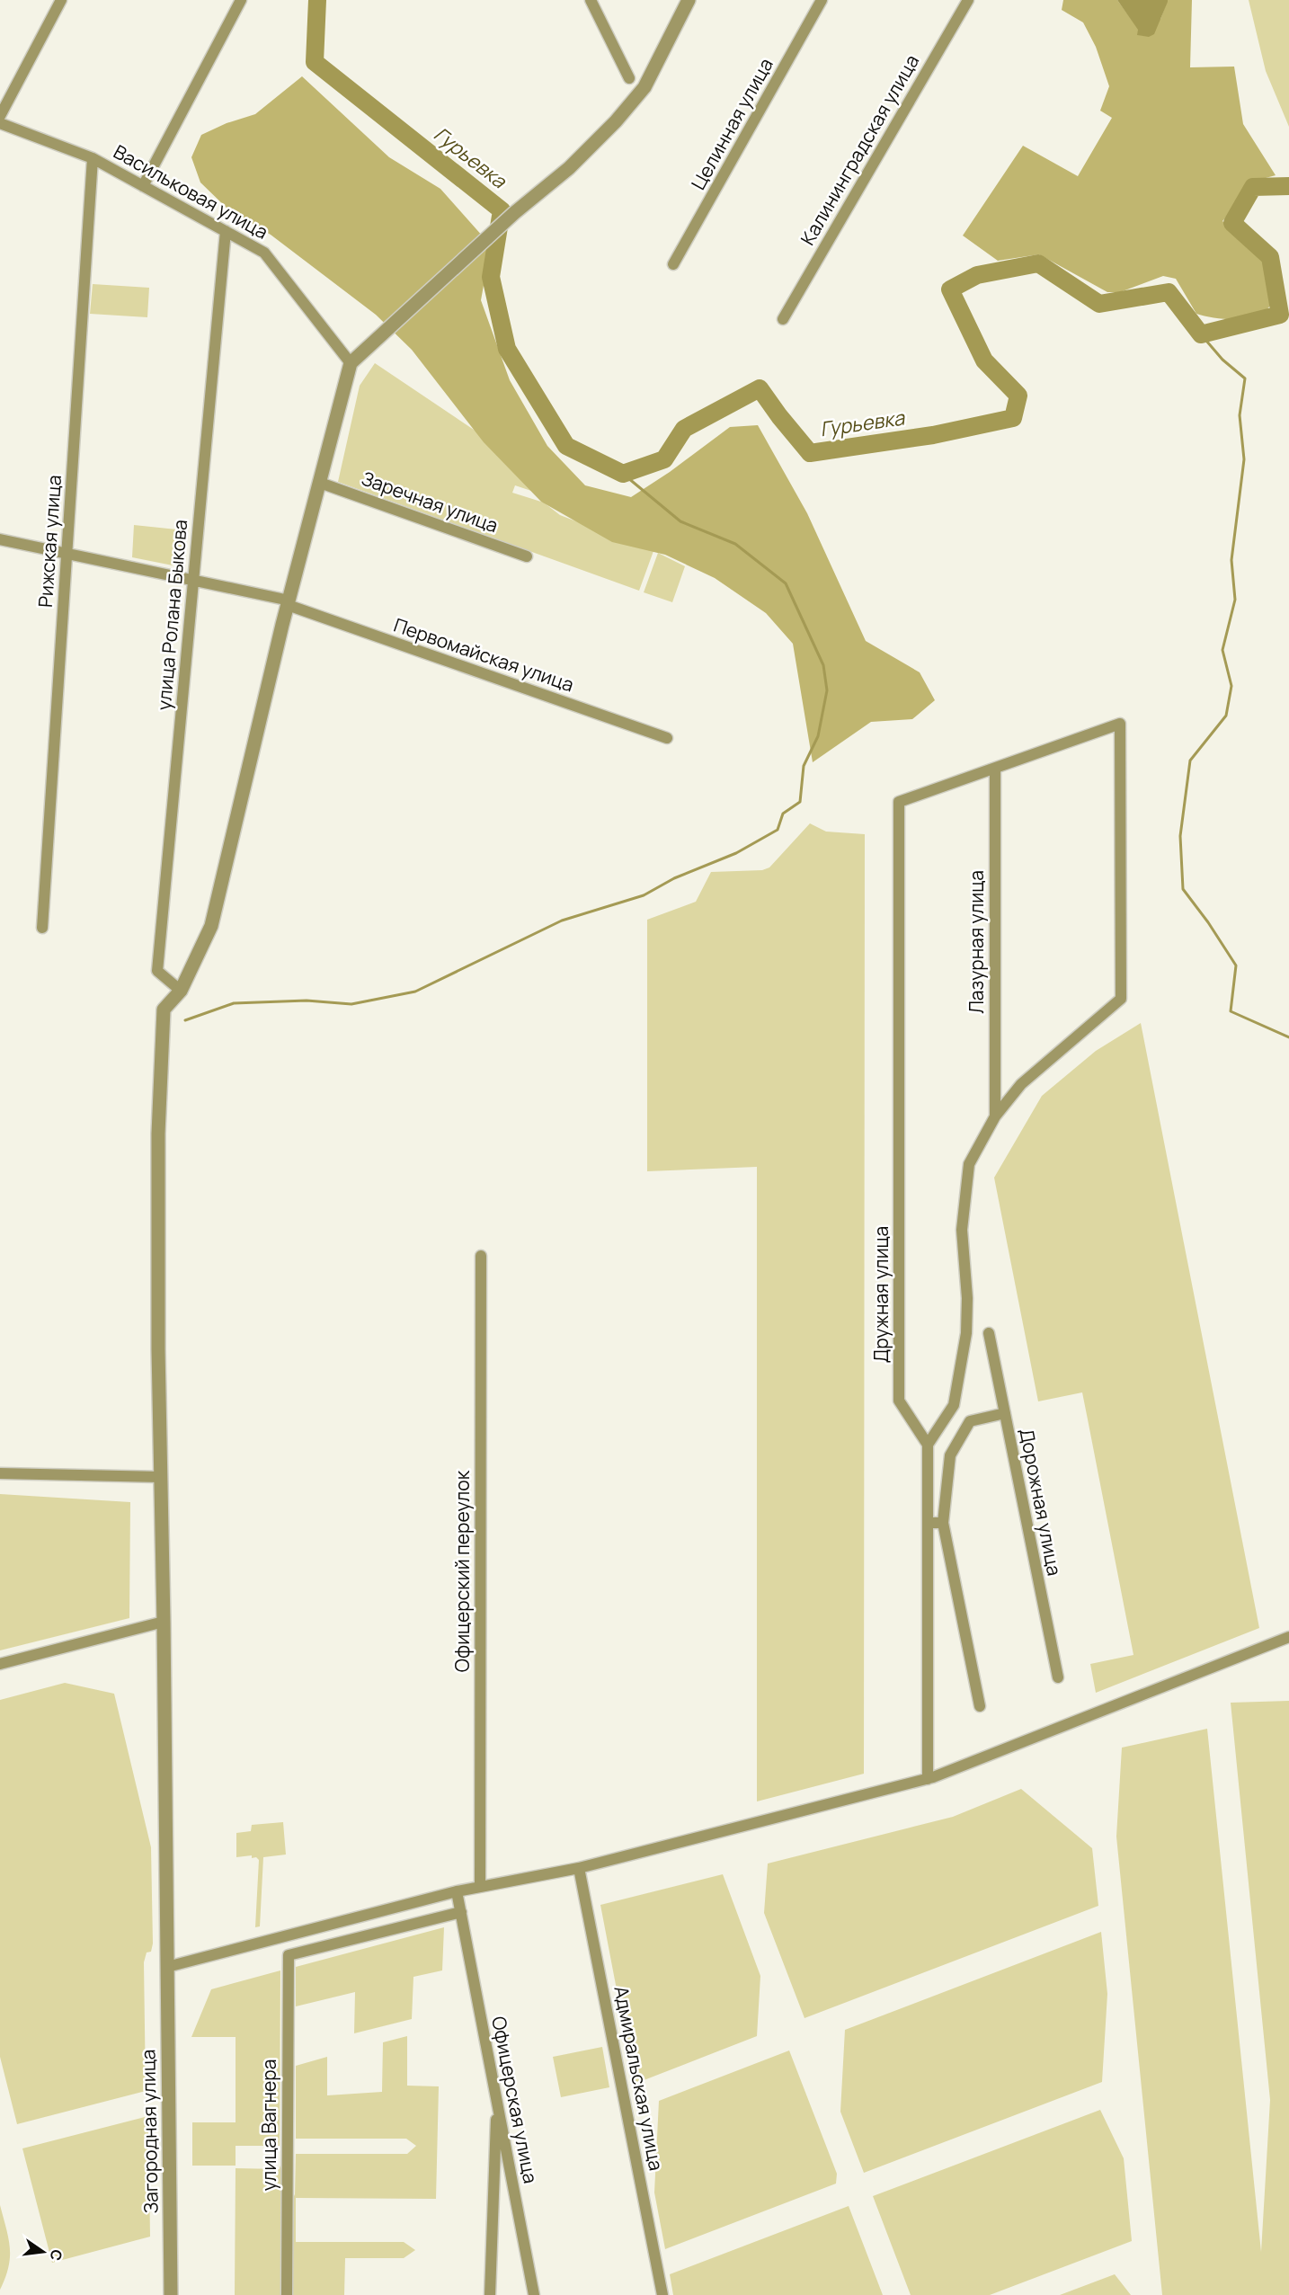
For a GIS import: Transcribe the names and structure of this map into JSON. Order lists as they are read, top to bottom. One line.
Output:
{"streets":{"street":["Целинная улица","Калининградская улица","Васильковая улица","Заречная улица","Рижская улица","улица Ролана Быкова","Первомайская улица","Лазурная улица","Дружная улица","Дорожная улица","Офицерский переулок","Адмиральская улица","Офицерская улица","улица Вагнера","Загородная улица"]},"crossings":[["Васильковая улица","Рижская улица"],["Васильковая улица","улица Ролана Быкова"],["Васильковая улица","Загородная улица"],["Заречная улица","Загородная улица"],["Рижская улица","Первомайская улица"],["улица Ролана Быкова","Первомайская улица"],["улица Ролана Быкова","Загородная улица"],["Первомайская улица","Загородная улица"],["Лазурная улица","Дружная улица"],["Офицерская улица","улица Вагнера"]],"water":["Гурьевка"],"north":"right"}
